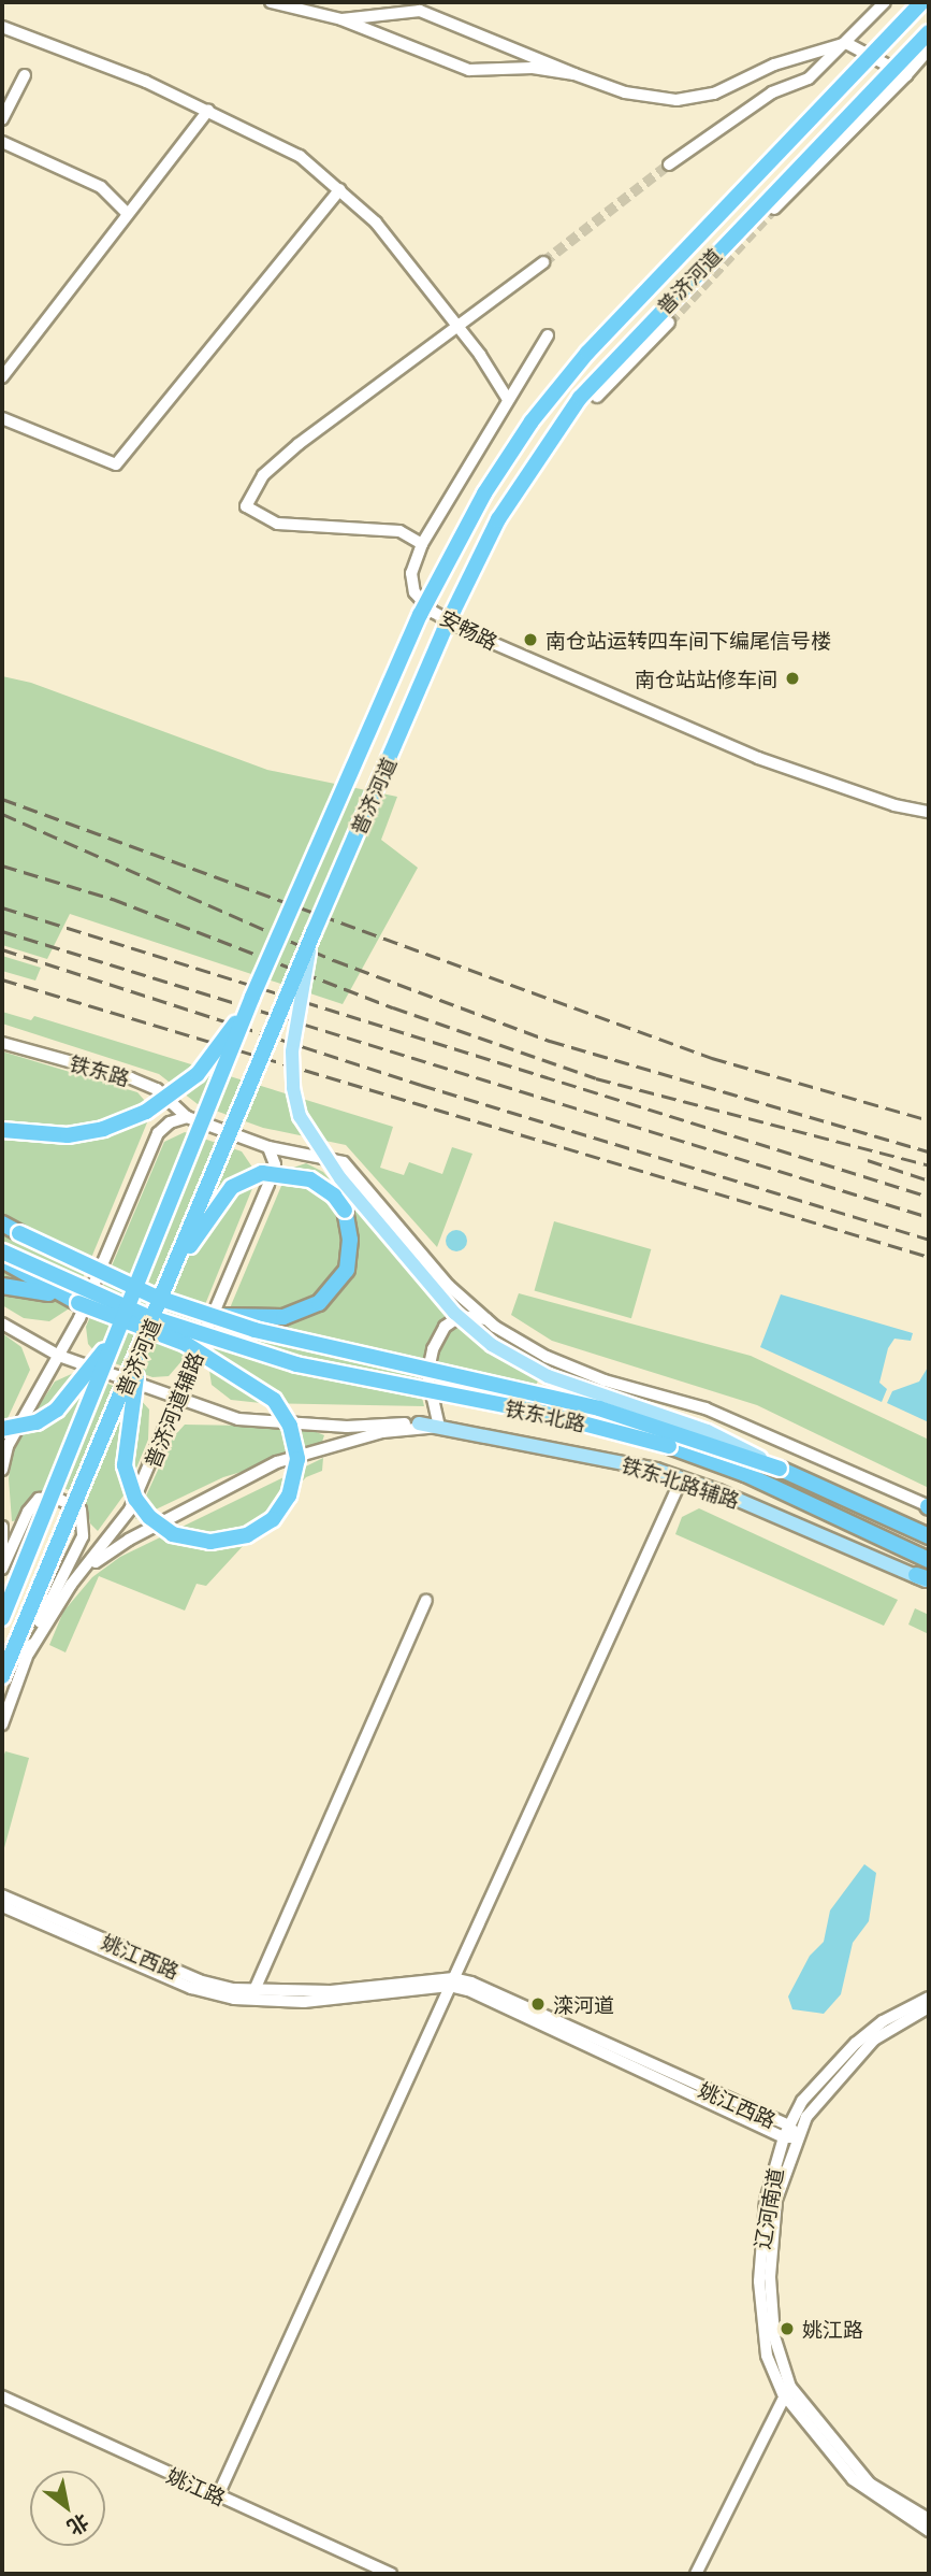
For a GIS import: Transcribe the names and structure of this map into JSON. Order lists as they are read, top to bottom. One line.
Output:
{"streets":{"highway":["普济河道","铁东北路"],"main road":["铁东北路辅路"],"street":["安畅路","铁东路","普济河道辅路","姚江西路","辽河南道","姚江路"]},"crossings":[["姚江西路","辽河南道"]],"places":["南仓站运转四车间下编尾信号楼","南仓站站修车间","滦河道","姚江路"],"north":"bottom right"}
